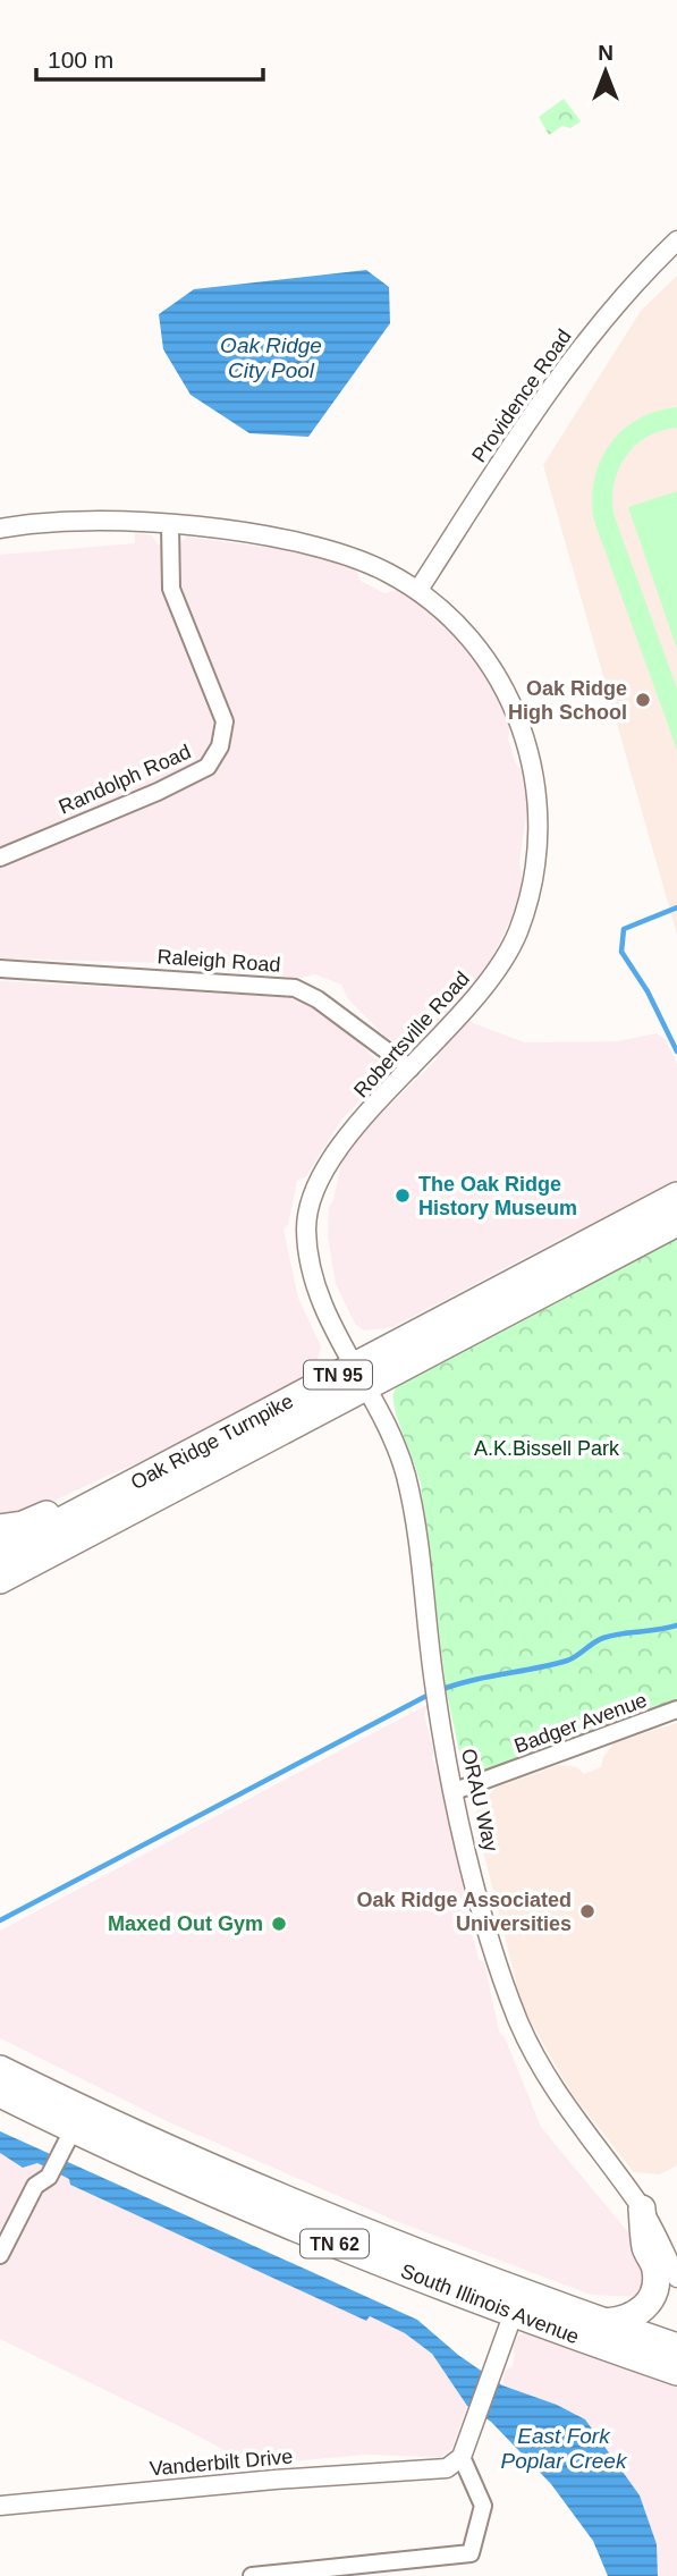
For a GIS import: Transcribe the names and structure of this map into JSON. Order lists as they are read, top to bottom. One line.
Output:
{"streets":{"highway":["TN 95","Oak Ridge Turnpike","TN 62","South Illinois Avenue"],"street":["Providence Road","Randolph Road","Raleigh Road","Robertsville Road","Badger Avenue","ORAU Way","Vanderbilt Drive"]},"crossings":[["Providence Road","Robertsville Road"],["Randolph Road","Robertsville Road"],["Raleigh Road","Robertsville Road"],["Robertsville Road","Oak Ridge Turnpike"],["Robertsville Road","ORAU Way"],["Oak Ridge Turnpike","ORAU Way"],["Badger Avenue","ORAU Way"]],"water":["Oak Ridge City Pool","East Fork Poplar Creek"],"parks":["A.K.Bissell Park"],"places":["Oak Ridge High School","The Oak Ridge History Museum","Oak Ridge Associated Universities","Maxed Out Gym"],"scale_bar":"100 m","north":"top"}
